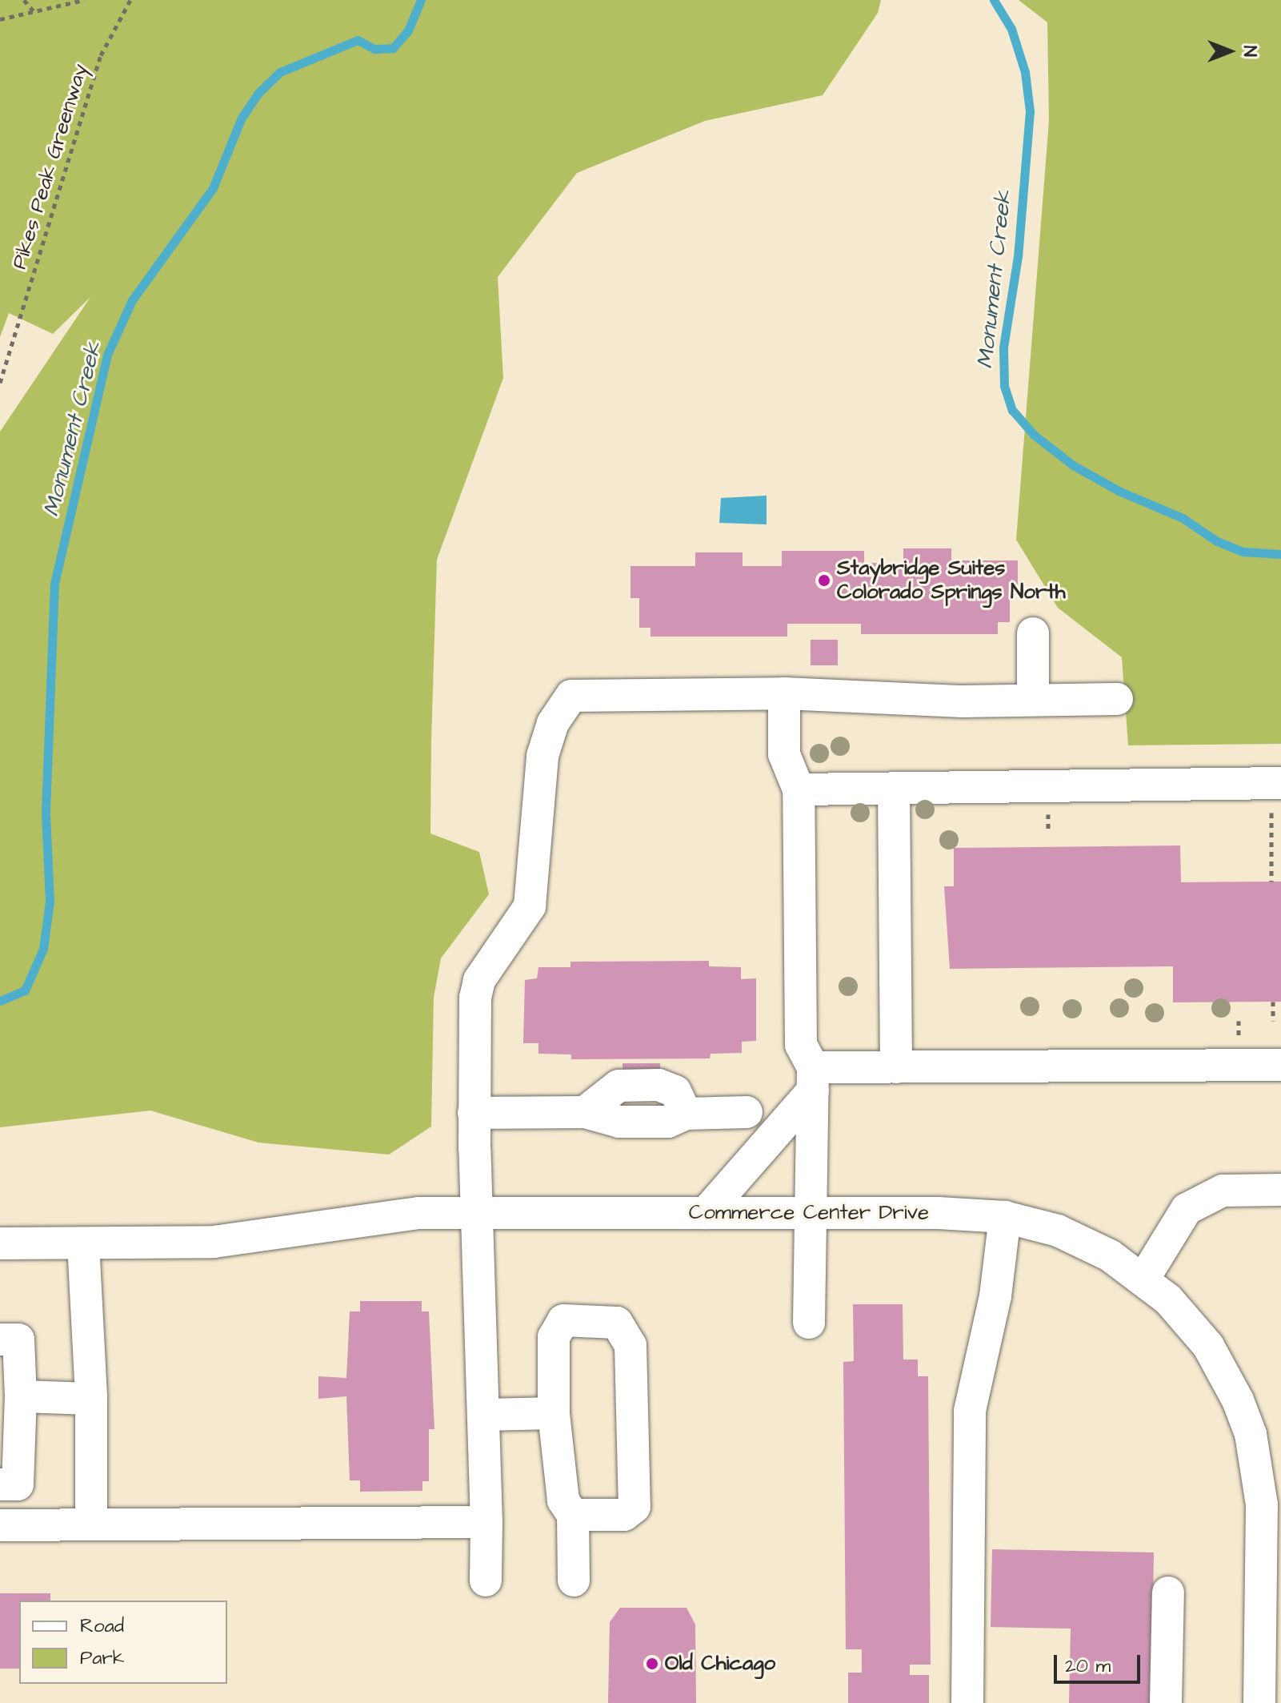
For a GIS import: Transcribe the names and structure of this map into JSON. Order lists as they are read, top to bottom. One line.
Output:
{"streets":{"street":["Commerce Center Drive"],"path":["Pikes Peak Greenway"]},"water":["Monument Creek"],"places":["Staybridge Suites Colorado Springs North","Old Chicago"],"legend":["Road","Park"],"scale_bar":"20 m","north":"right"}
